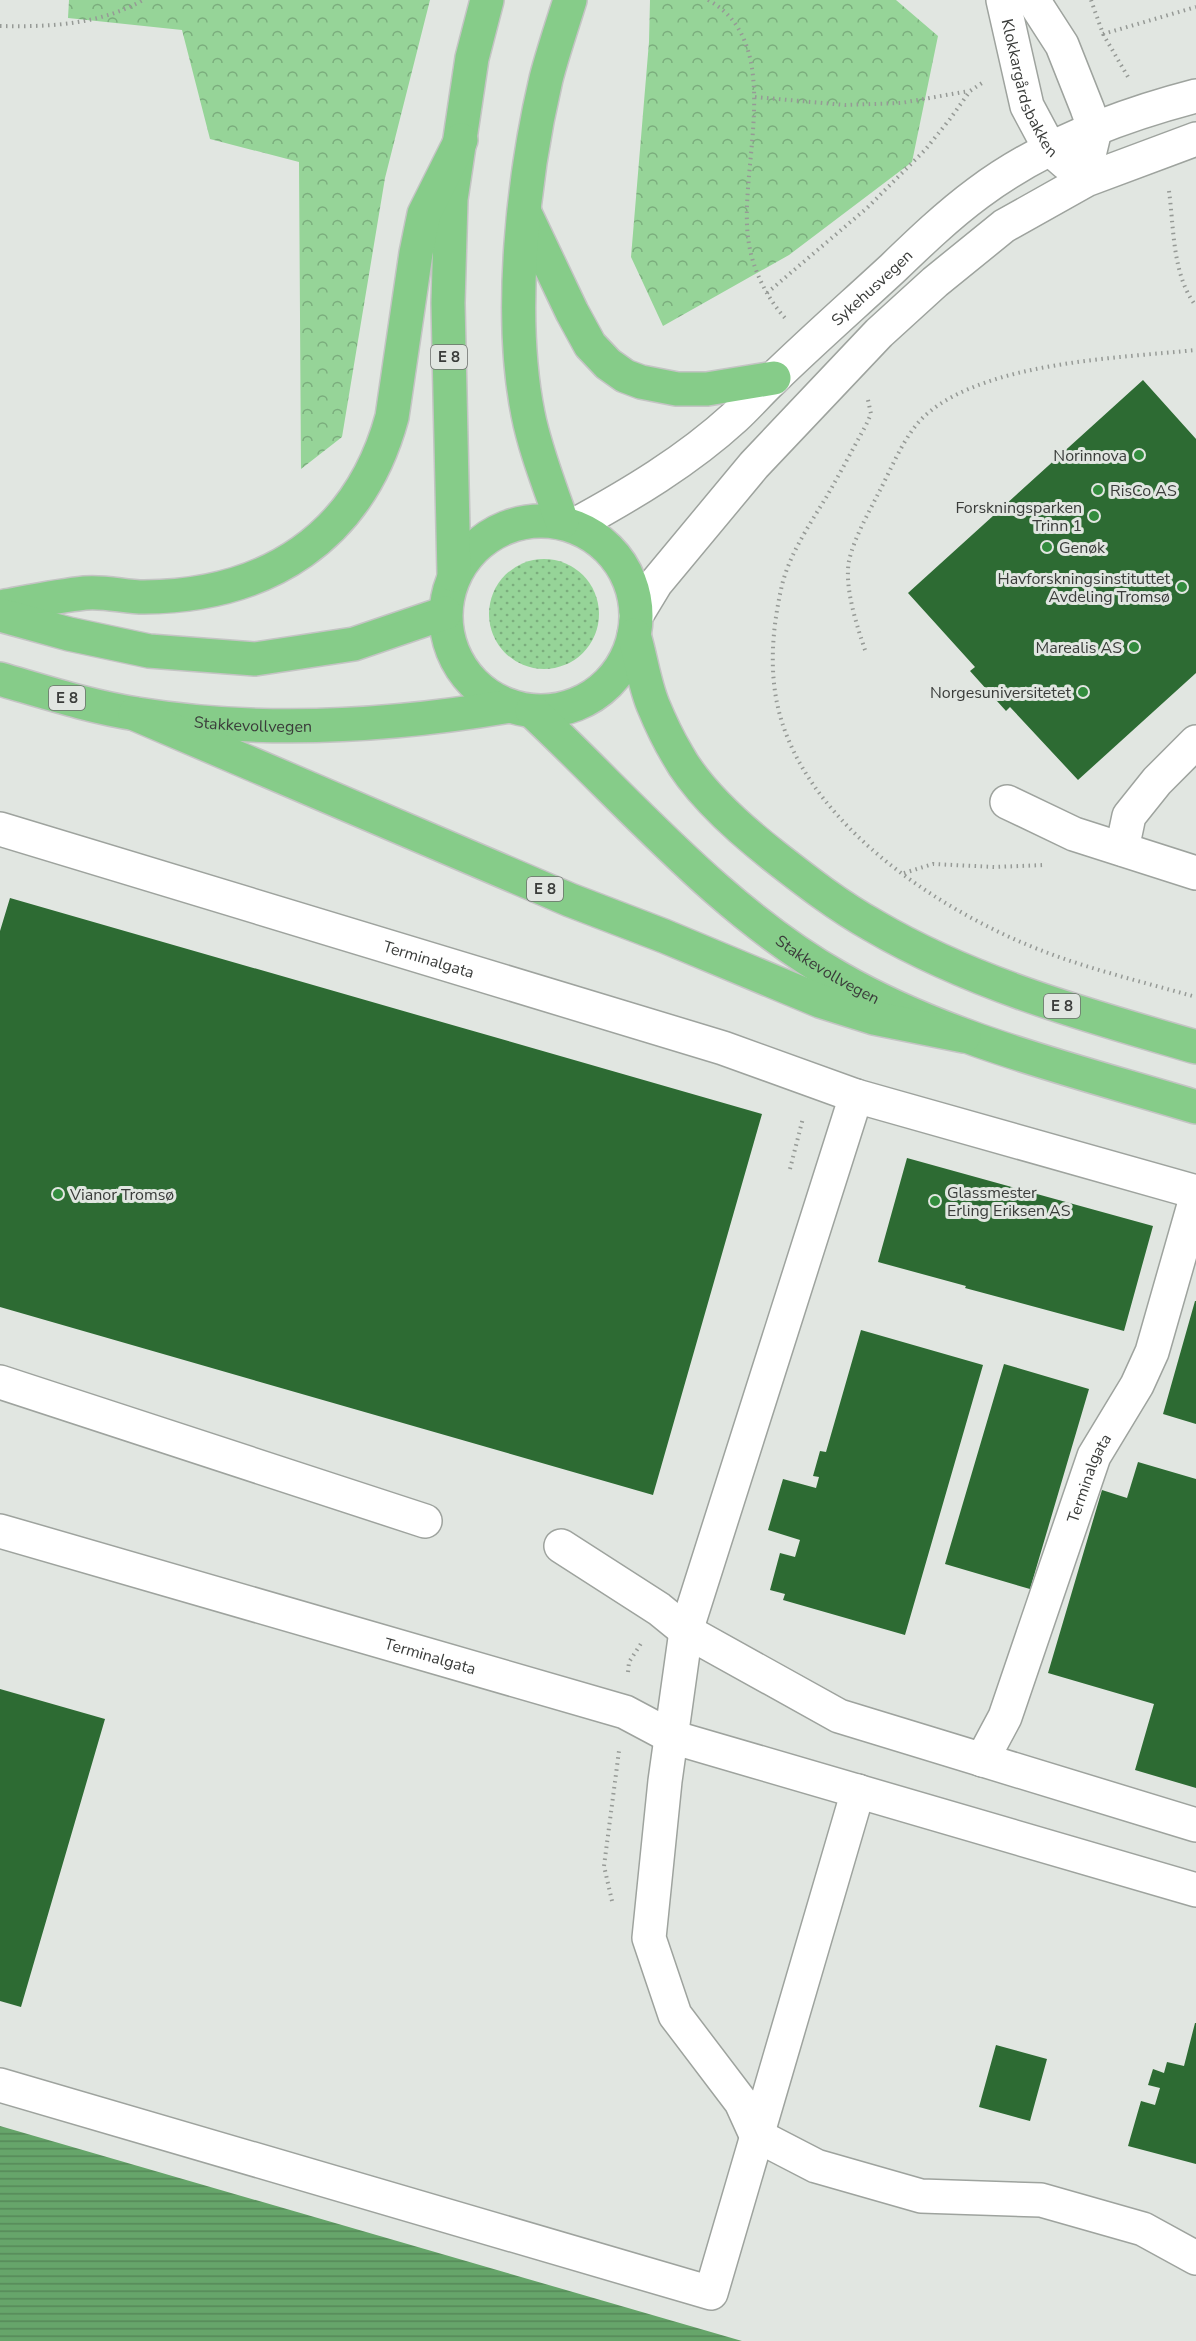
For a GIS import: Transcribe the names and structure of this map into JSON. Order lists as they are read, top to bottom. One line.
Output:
{"streets":{"highway":["E 8","Stakkevollvegen"],"street":["Klokkargårdsbakken","Sykehusvegen","Terminalgata"]},"crossings":[["Klokkargårdsbakken","Sykehusvegen"],["Sykehusvegen","E 8"],["Sykehusvegen","Stakkevollvegen"],["E 8","Stakkevollvegen"]],"places":["Norinnova","RisCo AS","Forskningsparken Trinn 1","Genøk","Havforskningsinstituttet Avdeling Tromsø","Marealis AS","Norgesuniversitetet","Vianor Tromsø","Glassmester Erling Eriksen AS"]}
